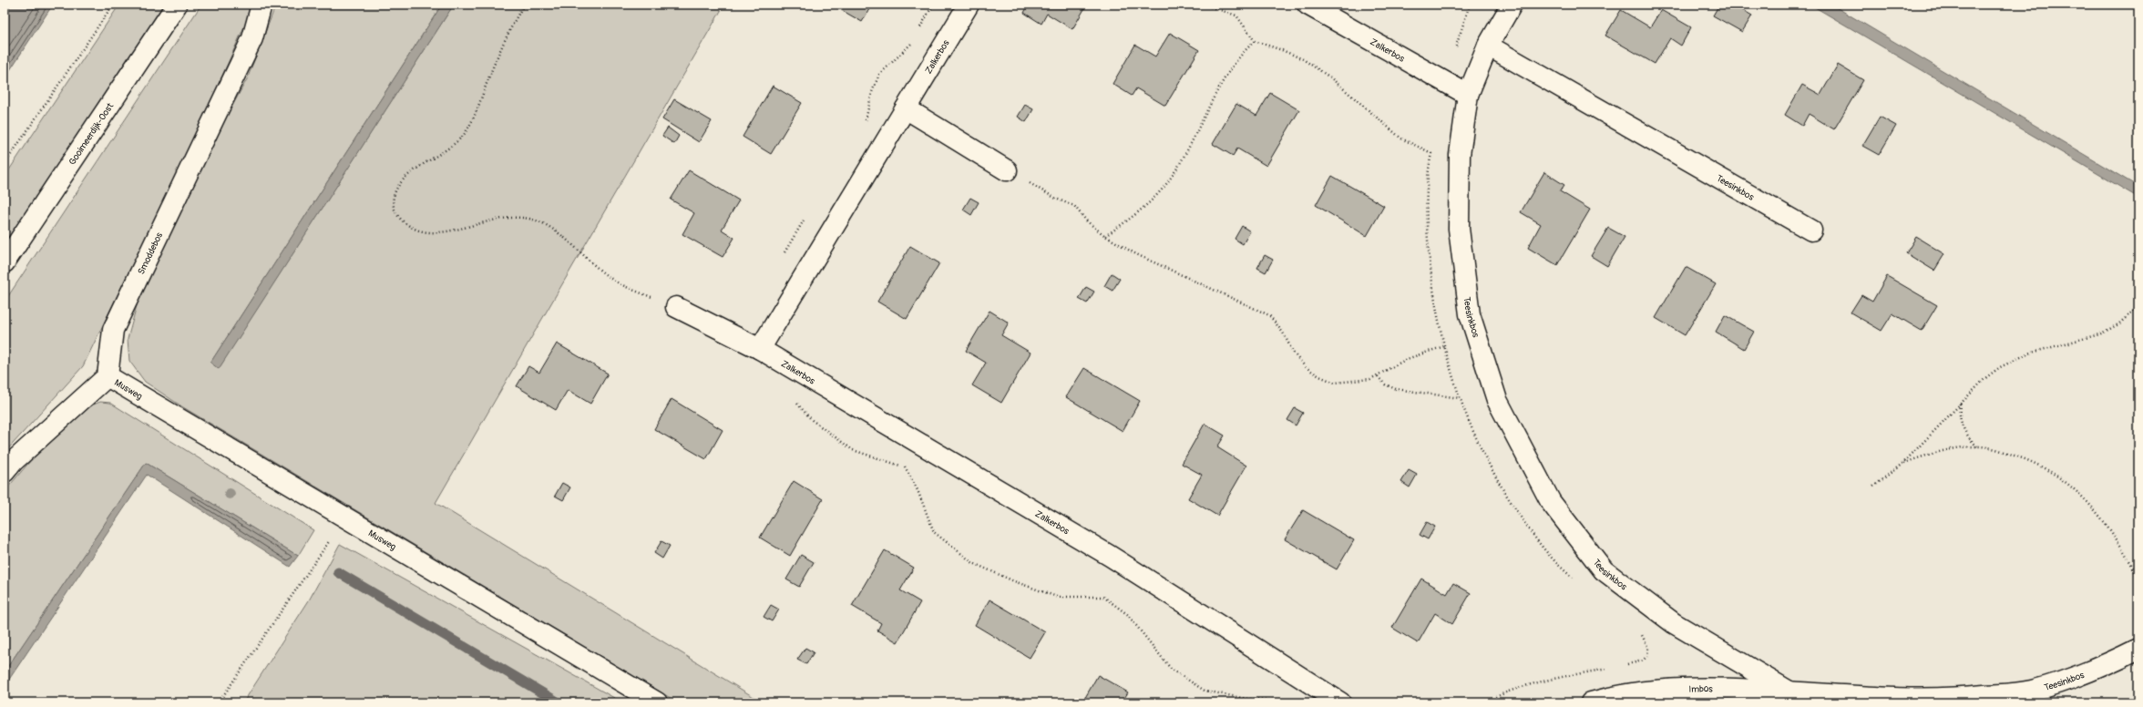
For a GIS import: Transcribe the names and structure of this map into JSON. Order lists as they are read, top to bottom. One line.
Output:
{"streets":{"street":["Zalkerbos","Gooimeerdijk-Oost","Teesinkbos","Smoddebos","Musweg","Imbos"]},"crossings":[["Zalkerbos","Teesinkbos"],["Teesinkbos","Imbos"],["Smoddebos","Musweg"]]}
